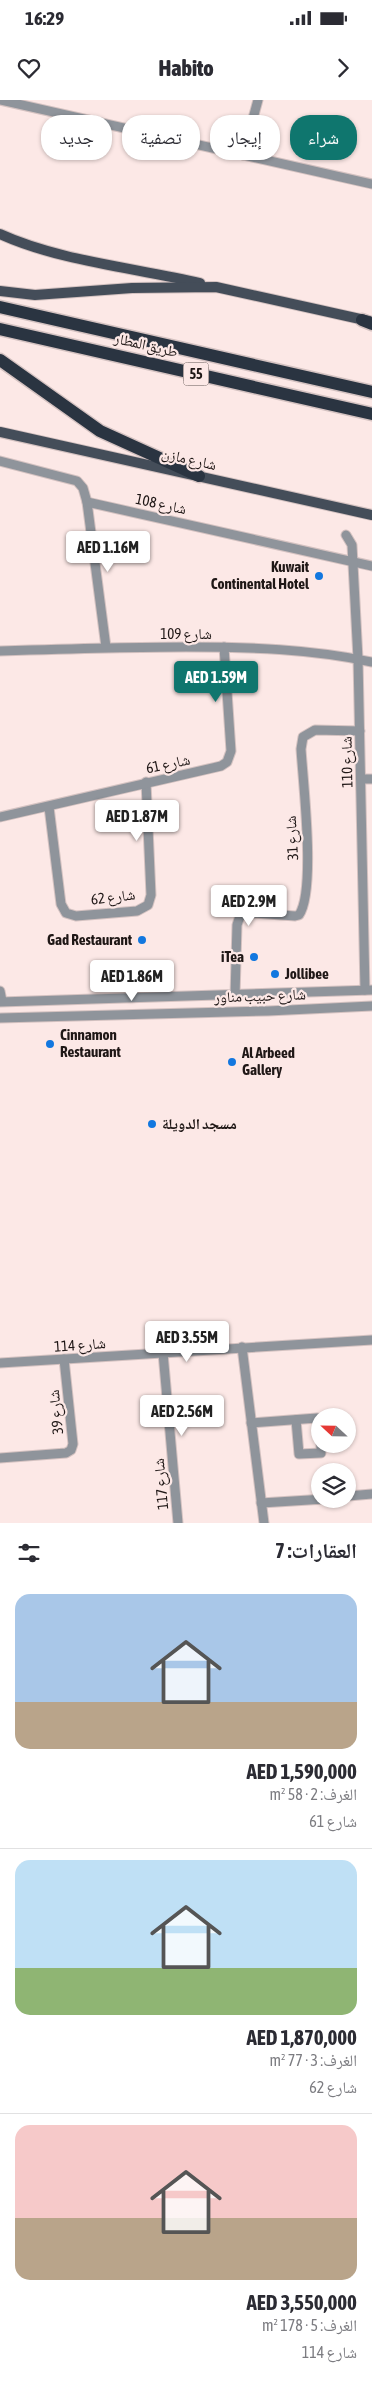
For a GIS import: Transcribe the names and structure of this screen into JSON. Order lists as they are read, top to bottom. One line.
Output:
{"streets":{"highway":["طريق المطار","55"],"main road":["شارع مازن"],"street":["شارع 108","شارع 109","شارع 110","شارع 61","شارع 31","شارع 62","شارع حبيب مناور","شارع 114","شارع 39","شارع 117"]},"crossings":[["شارع 108","شارع 110"],["شارع 109","شارع 110"],["شارع 109","شارع 61"],["شارع 110","شارع 31"],["شارع 110","شارع حبيب مناور"],["شارع 61","شارع 62"],["شارع 31","شارع حبيب مناور"],["شارع 114","شارع 39"],["شارع 114","شارع 117"]],"places":["Kuwait Continental Hotel","Gad Restaurant","iTea","Jollibee","Cinnamon Restaurant","Al Arbeed Gallery","مسجد الدويلة"],"north":"left","page":{"status":"16:29","header":"Habito","chip":["شراء","إيجار","تصفية","جديد"],"price":["AED 1.16M","AED 1.59M","AED 1.87M","AED 2.9M","AED 1.86M","AED 3.55M","AED 2.56M"],"heading":"العقارات: 7","list":[{"name":"AED 1,590,000","note":"الغرف: 2 · 58 m² · شارع 61"},{"name":"AED 1,870,000","note":"الغرف: 3 · 77 m² · شارع 62"},{"name":"AED 3,550,000","note":"الغرف: 5 · 178 m² · شارع 114"}]}}
